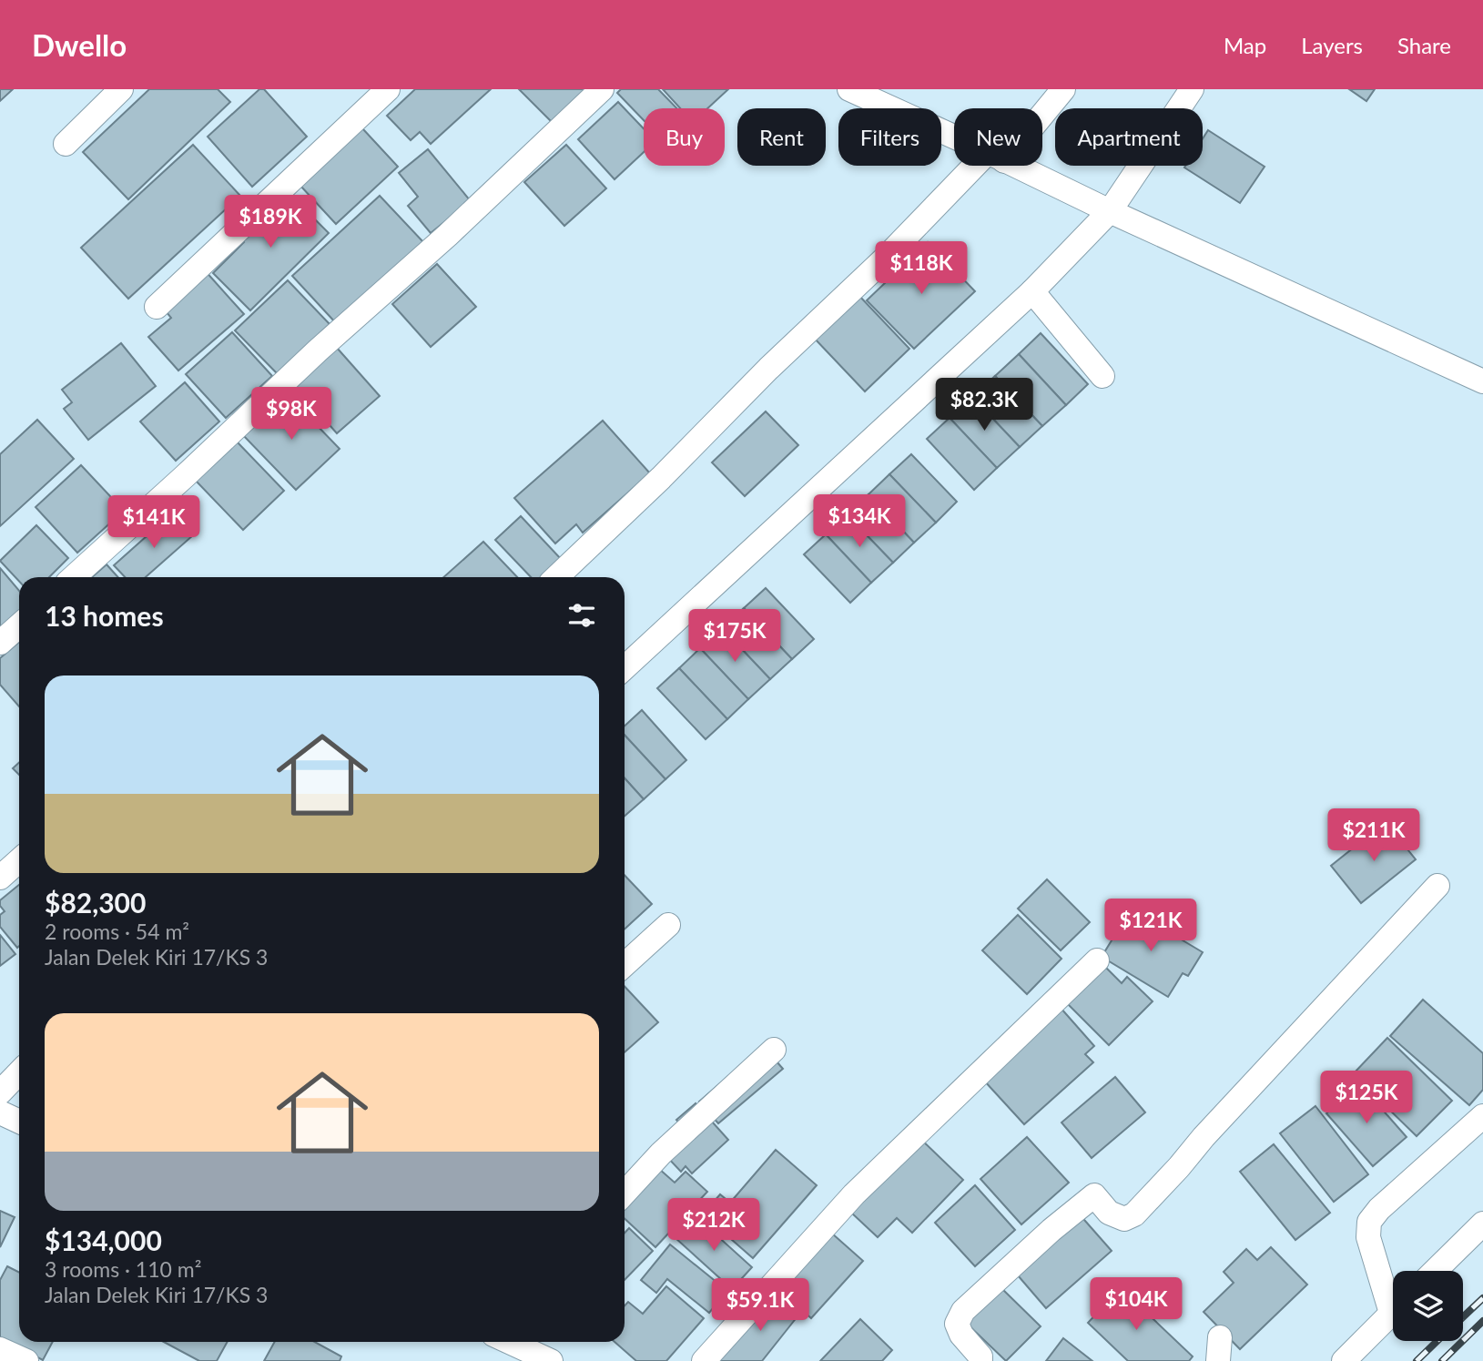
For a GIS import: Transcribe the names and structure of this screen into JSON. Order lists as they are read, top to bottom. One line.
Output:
{"page":{"header":"Dwello","nav":["Map","Layers","Share"],"chip":["Buy","Rent","Filters","New","Apartment"],"price":["$189K","$118K","$82.3K","$98K","$134K","$141K","$175K","$211K","$121K","$125K","$212K","$104K","$59.1K"],"heading":"13 homes","list":[{"name":"$82,300","note":"2 rooms · 54 m² · Jalan Delek Kiri 17/KS 3"},{"name":"$134,000","note":"3 rooms · 110 m² · Jalan Delek Kiri 17/KS 3"}]}}
